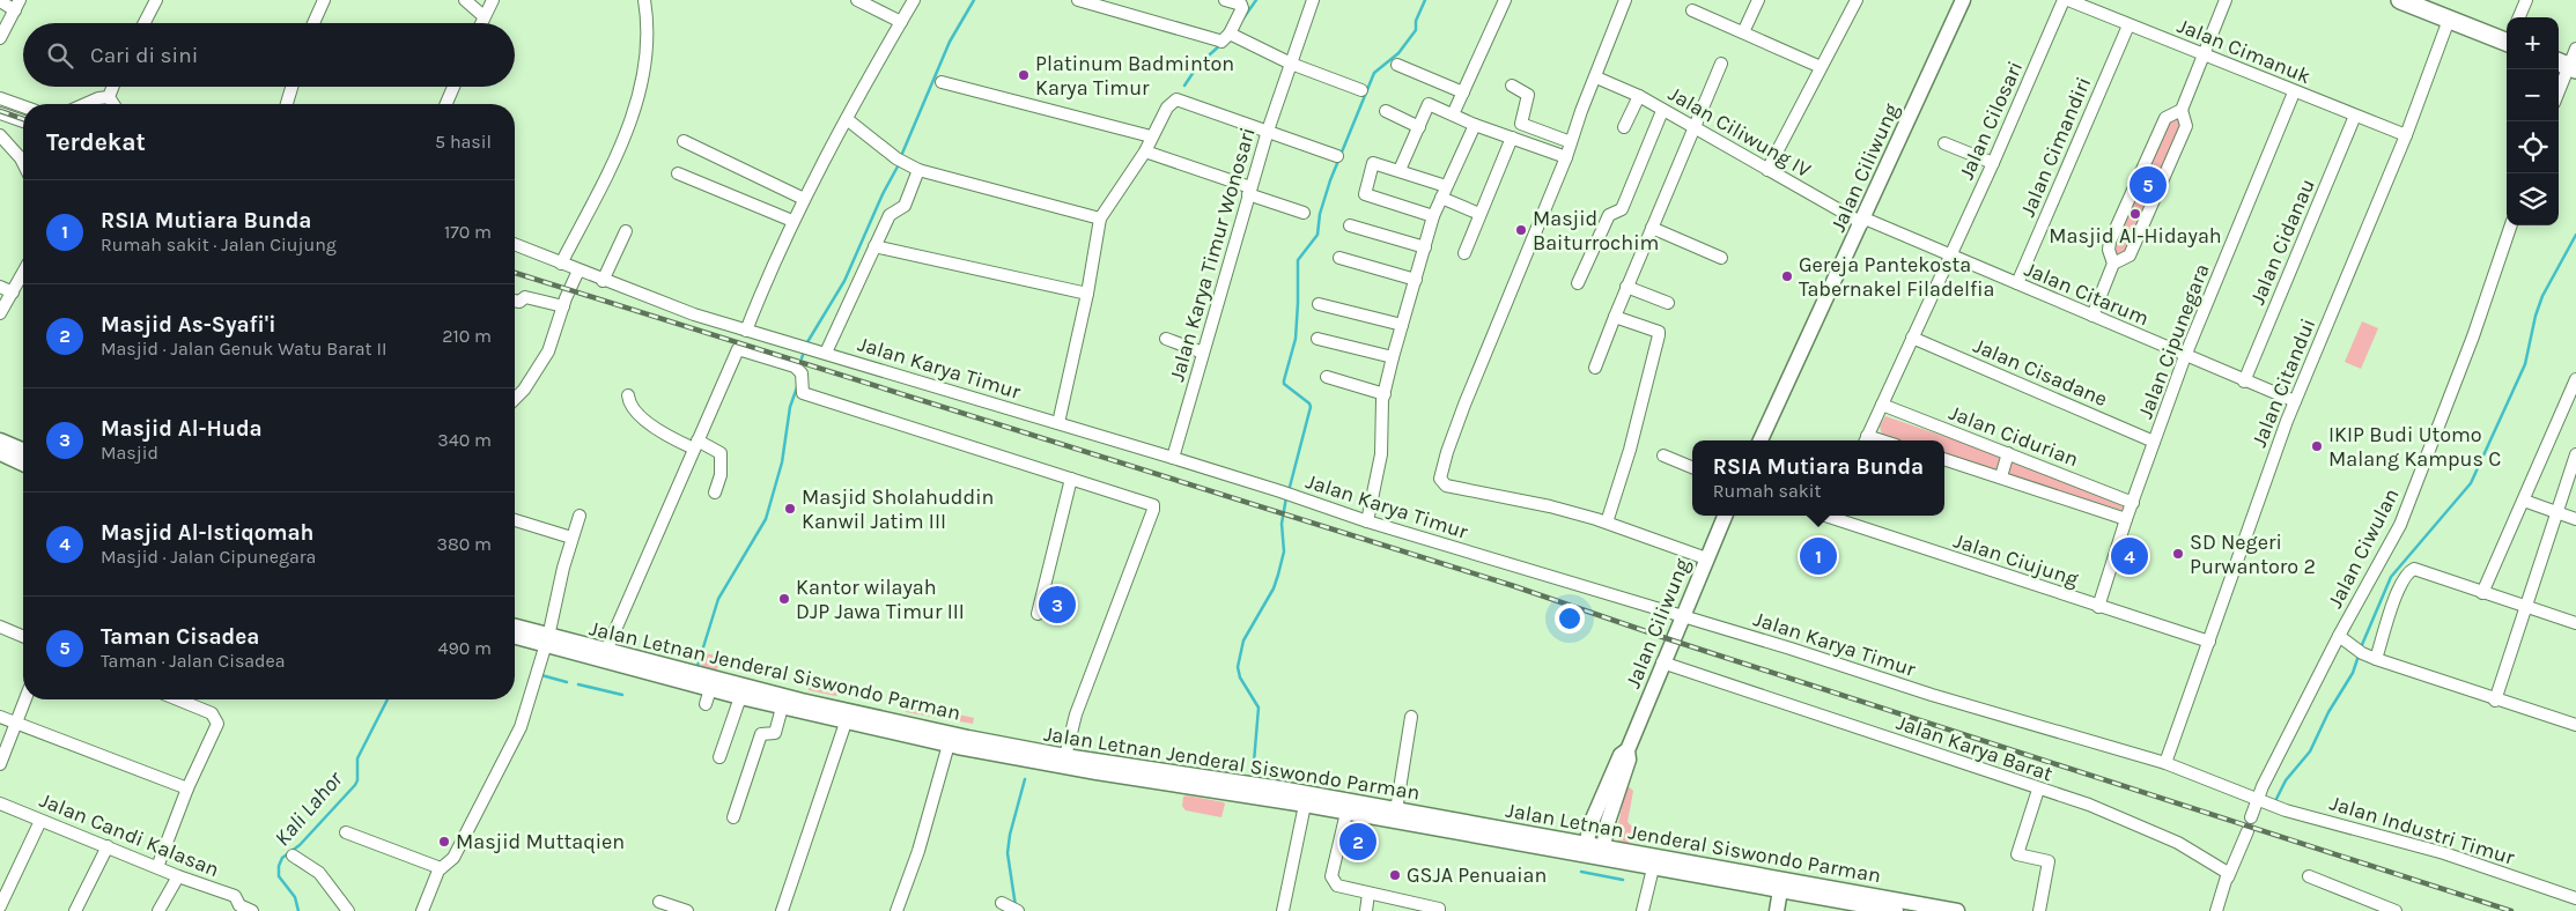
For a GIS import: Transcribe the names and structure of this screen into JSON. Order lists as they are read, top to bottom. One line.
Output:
{"streets":{"main road":["Jalan Ciliwung","Jalan Letnan Jenderal Siswondo Parman"],"street":["Jalan Cimanuk","Jalan Cilosari","Jalan Ciliwung IV","Jalan Cimandiri","Jalan Cidanau","Jalan Karya Timur Wonosari","Jalan Citarum","Jalan Cipunegara","Jalan Karya Timur","Jalan Cisadane","Jalan Citandui","Jalan Cidurian","Jalan Ciwulan","Jalan Ciujung","Jalan Karya Barat","Jalan Industri Timur","Jalan Candi Kalasan"]},"crossings":[["Jalan Cimanuk","Jalan Cimandiri"],["Jalan Cimanuk","Jalan Cidanau"],["Jalan Cimanuk","Jalan Cipunegara"],["Jalan Cimanuk","Jalan Citandui"],["Jalan Cilosari","Jalan Citarum"],["Jalan Cilosari","Jalan Cisadane"],["Jalan Cilosari","Jalan Cidurian"],["Jalan Ciliwung IV","Jalan Ciliwung"],["Jalan Ciliwung IV","Jalan Citarum"],["Jalan Cimandiri","Jalan Citarum"],["Jalan Ciliwung","Jalan Citarum"],["Jalan Ciliwung","Jalan Karya Timur"],["Jalan Ciliwung","Jalan Letnan Jenderal Siswondo Parman"],["Jalan Ciliwung","Jalan Karya Barat"],["Jalan Cidanau","Jalan Citarum"],["Jalan Karya Timur Wonosari","Jalan Karya Timur"],["Jalan Citarum","Jalan Cipunegara"],["Jalan Citarum","Jalan Citandui"],["Jalan Cipunegara","Jalan Cisadane"],["Jalan Cipunegara","Jalan Cidurian"],["Jalan Cipunegara","Jalan Ciujung"],["Jalan Karya Timur","Jalan Citandui"],["Jalan Karya Timur","Jalan Ciwulan"],["Jalan Karya Timur","Jalan Industri Timur"],["Jalan Citandui","Jalan Ciujung"],["Jalan Ciwulan","Jalan Industri Timur"]],"water":["Kali Lahor"],"places":["Platinum Badminton Karya Timur","Masjid Al-Hidayah","Masjid Baiturrochim","Gereja Pantekosta Tabernakel Filadelfia","IKIP Budi Utomo Malang Kampus C","Masjid Sholahuddin Kanwil Jatim III","SD Negeri Purwantoro 2","Kantor wilayah DJP Jawa Timur III","Masjid Muttaqien","GSJA Penuaian"],"page":{"map_buttons":["+","−"],"search":"Cari di sini","heading":["Terdekat","5 hasil"],"pins":["5","1","4","3","2"],"list":[{"mark":"1","name":"RSIA Mutiara Bunda","note":"Rumah sakit · Jalan Ciujung","value":"170 m"},{"mark":"2","name":"Masjid As-Syafi'i","note":"Masjid · Jalan Genuk Watu Barat II","value":"210 m"},{"mark":"3","name":"Masjid Al-Huda","note":"Masjid","value":"340 m"},{"mark":"4","name":"Masjid Al-Istiqomah","note":"Masjid · Jalan Cipunegara","value":"380 m"},{"mark":"5","name":"Taman Cisadea","note":"Taman · Jalan Cisadea","value":"490 m"}],"popup":["RSIA Mutiara Bunda","Rumah sakit"]}}
